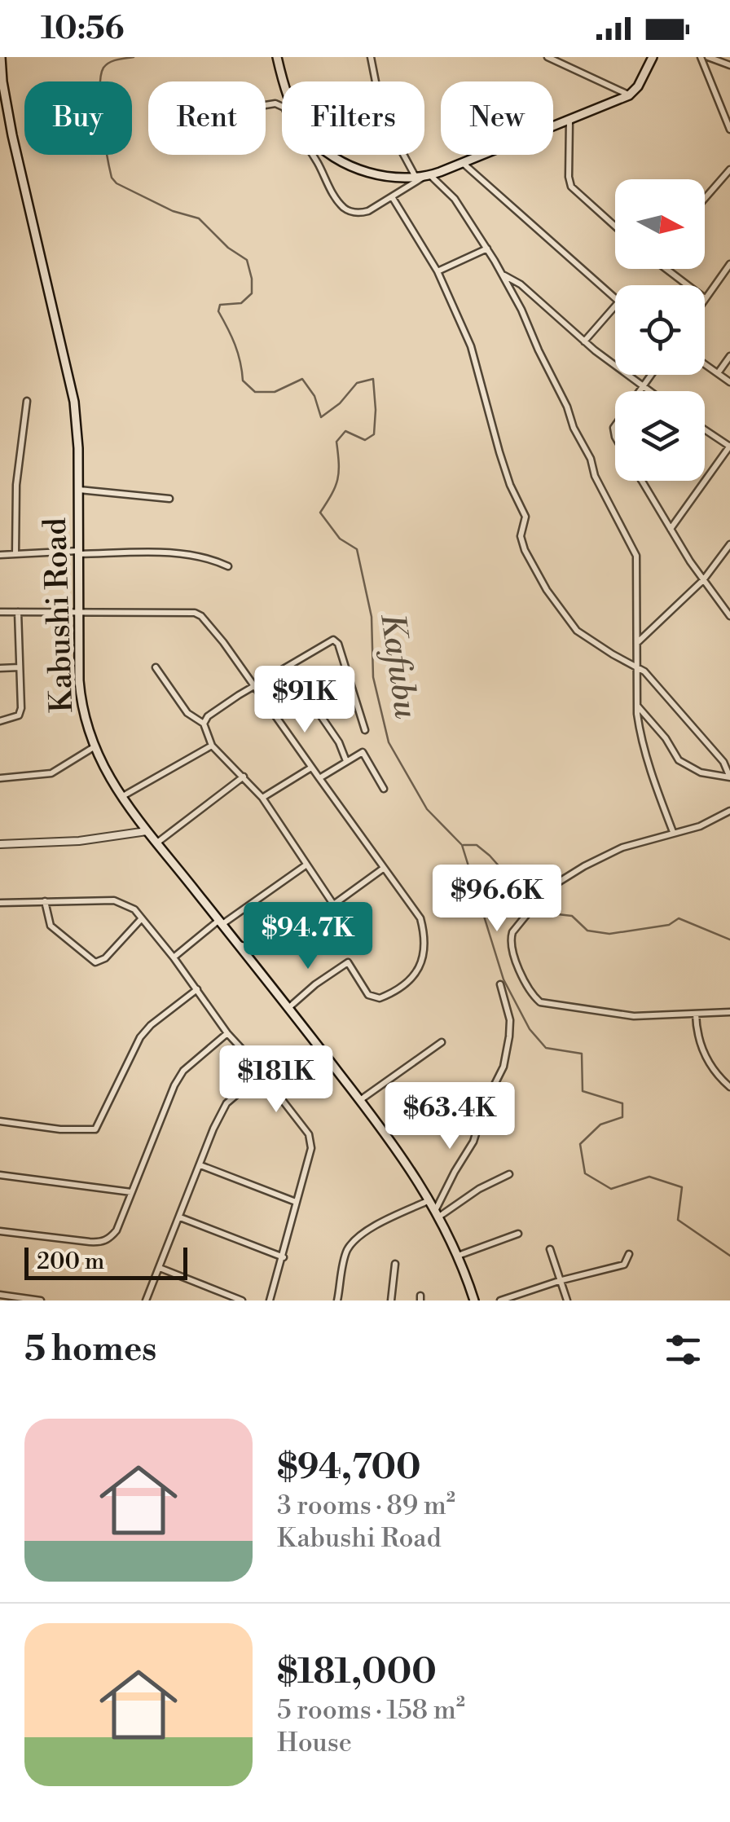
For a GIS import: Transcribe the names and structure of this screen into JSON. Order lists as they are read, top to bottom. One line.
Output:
{"streets":{"main road":["Kabushi Road"]},"water":["Kafubu"],"scale_bar":"200 m","north":"right","page":{"status":"10:56","chip":["Buy","Rent","Filters","New"],"price":["$91K","$96.6K","$94.7K","$181K","$63.4K"],"scale":"200 m","heading":"5 homes","list":[{"name":"$94,700","note":"3 rooms · 89 m² · Kabushi Road"},{"name":"$181,000","note":"5 rooms · 158 m² · House"}]}}
